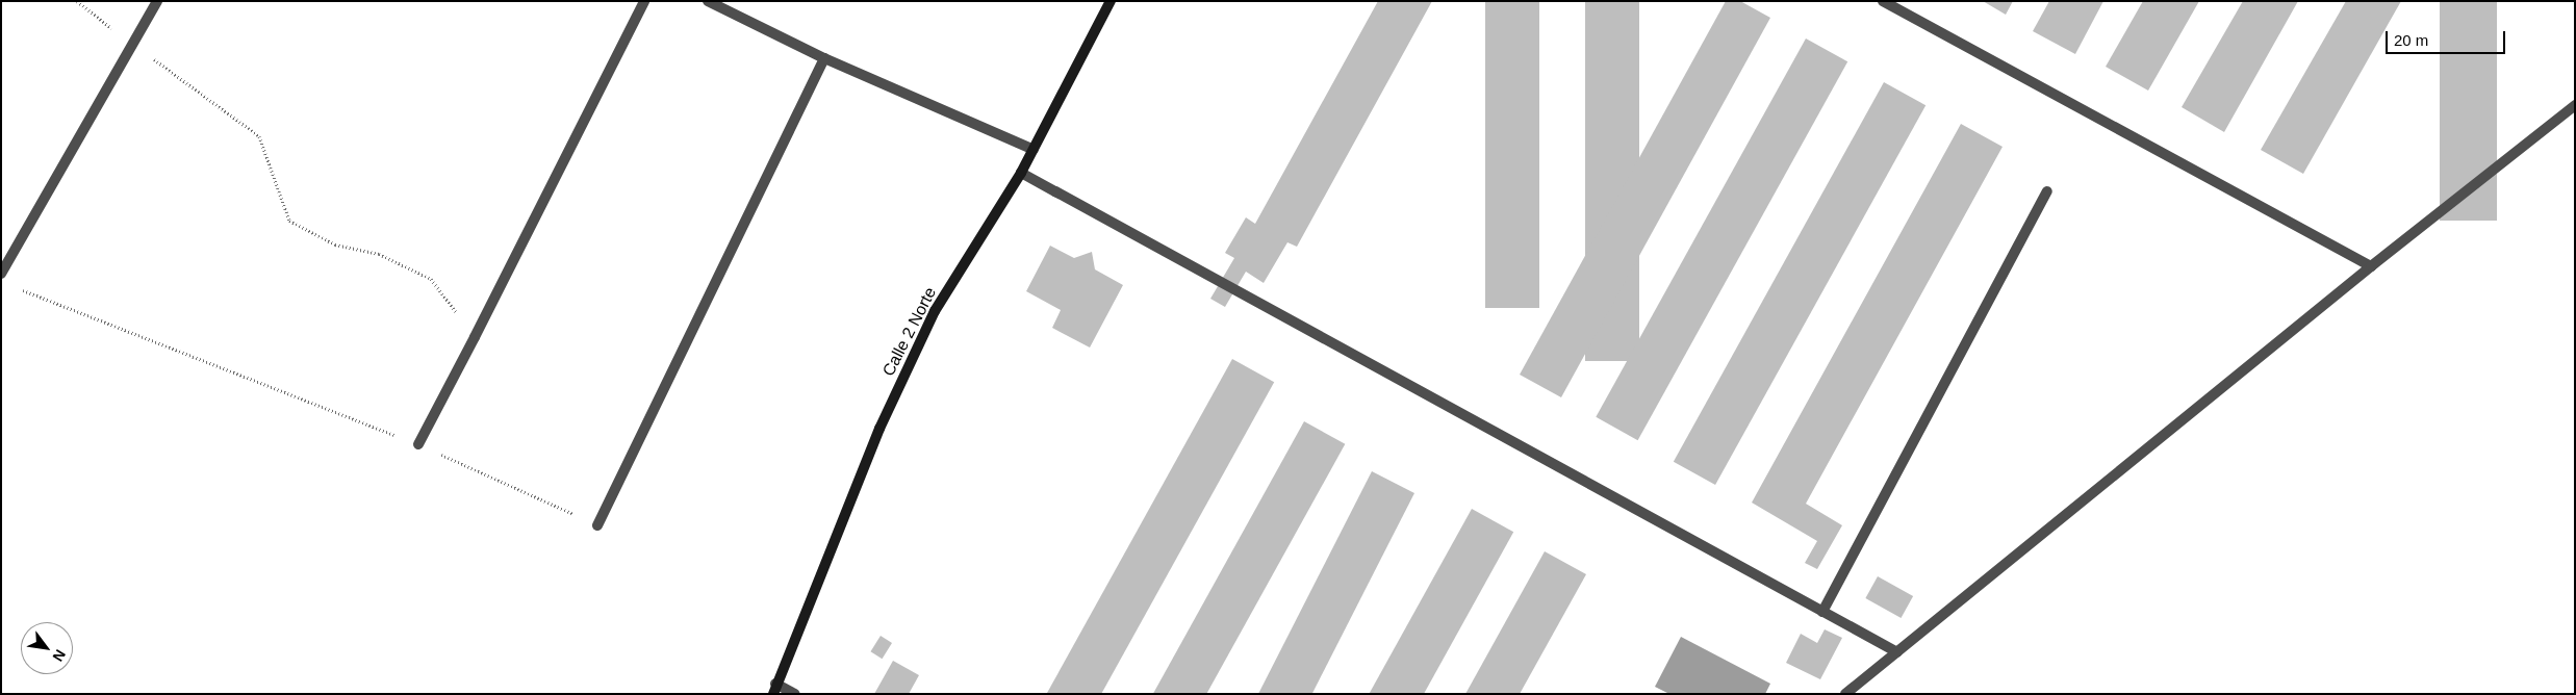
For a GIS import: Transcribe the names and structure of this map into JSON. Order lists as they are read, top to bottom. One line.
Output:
{"streets":{"street":["Calle 2 Norte"]},"scale_bar":"20 m","north":"bottom right"}
